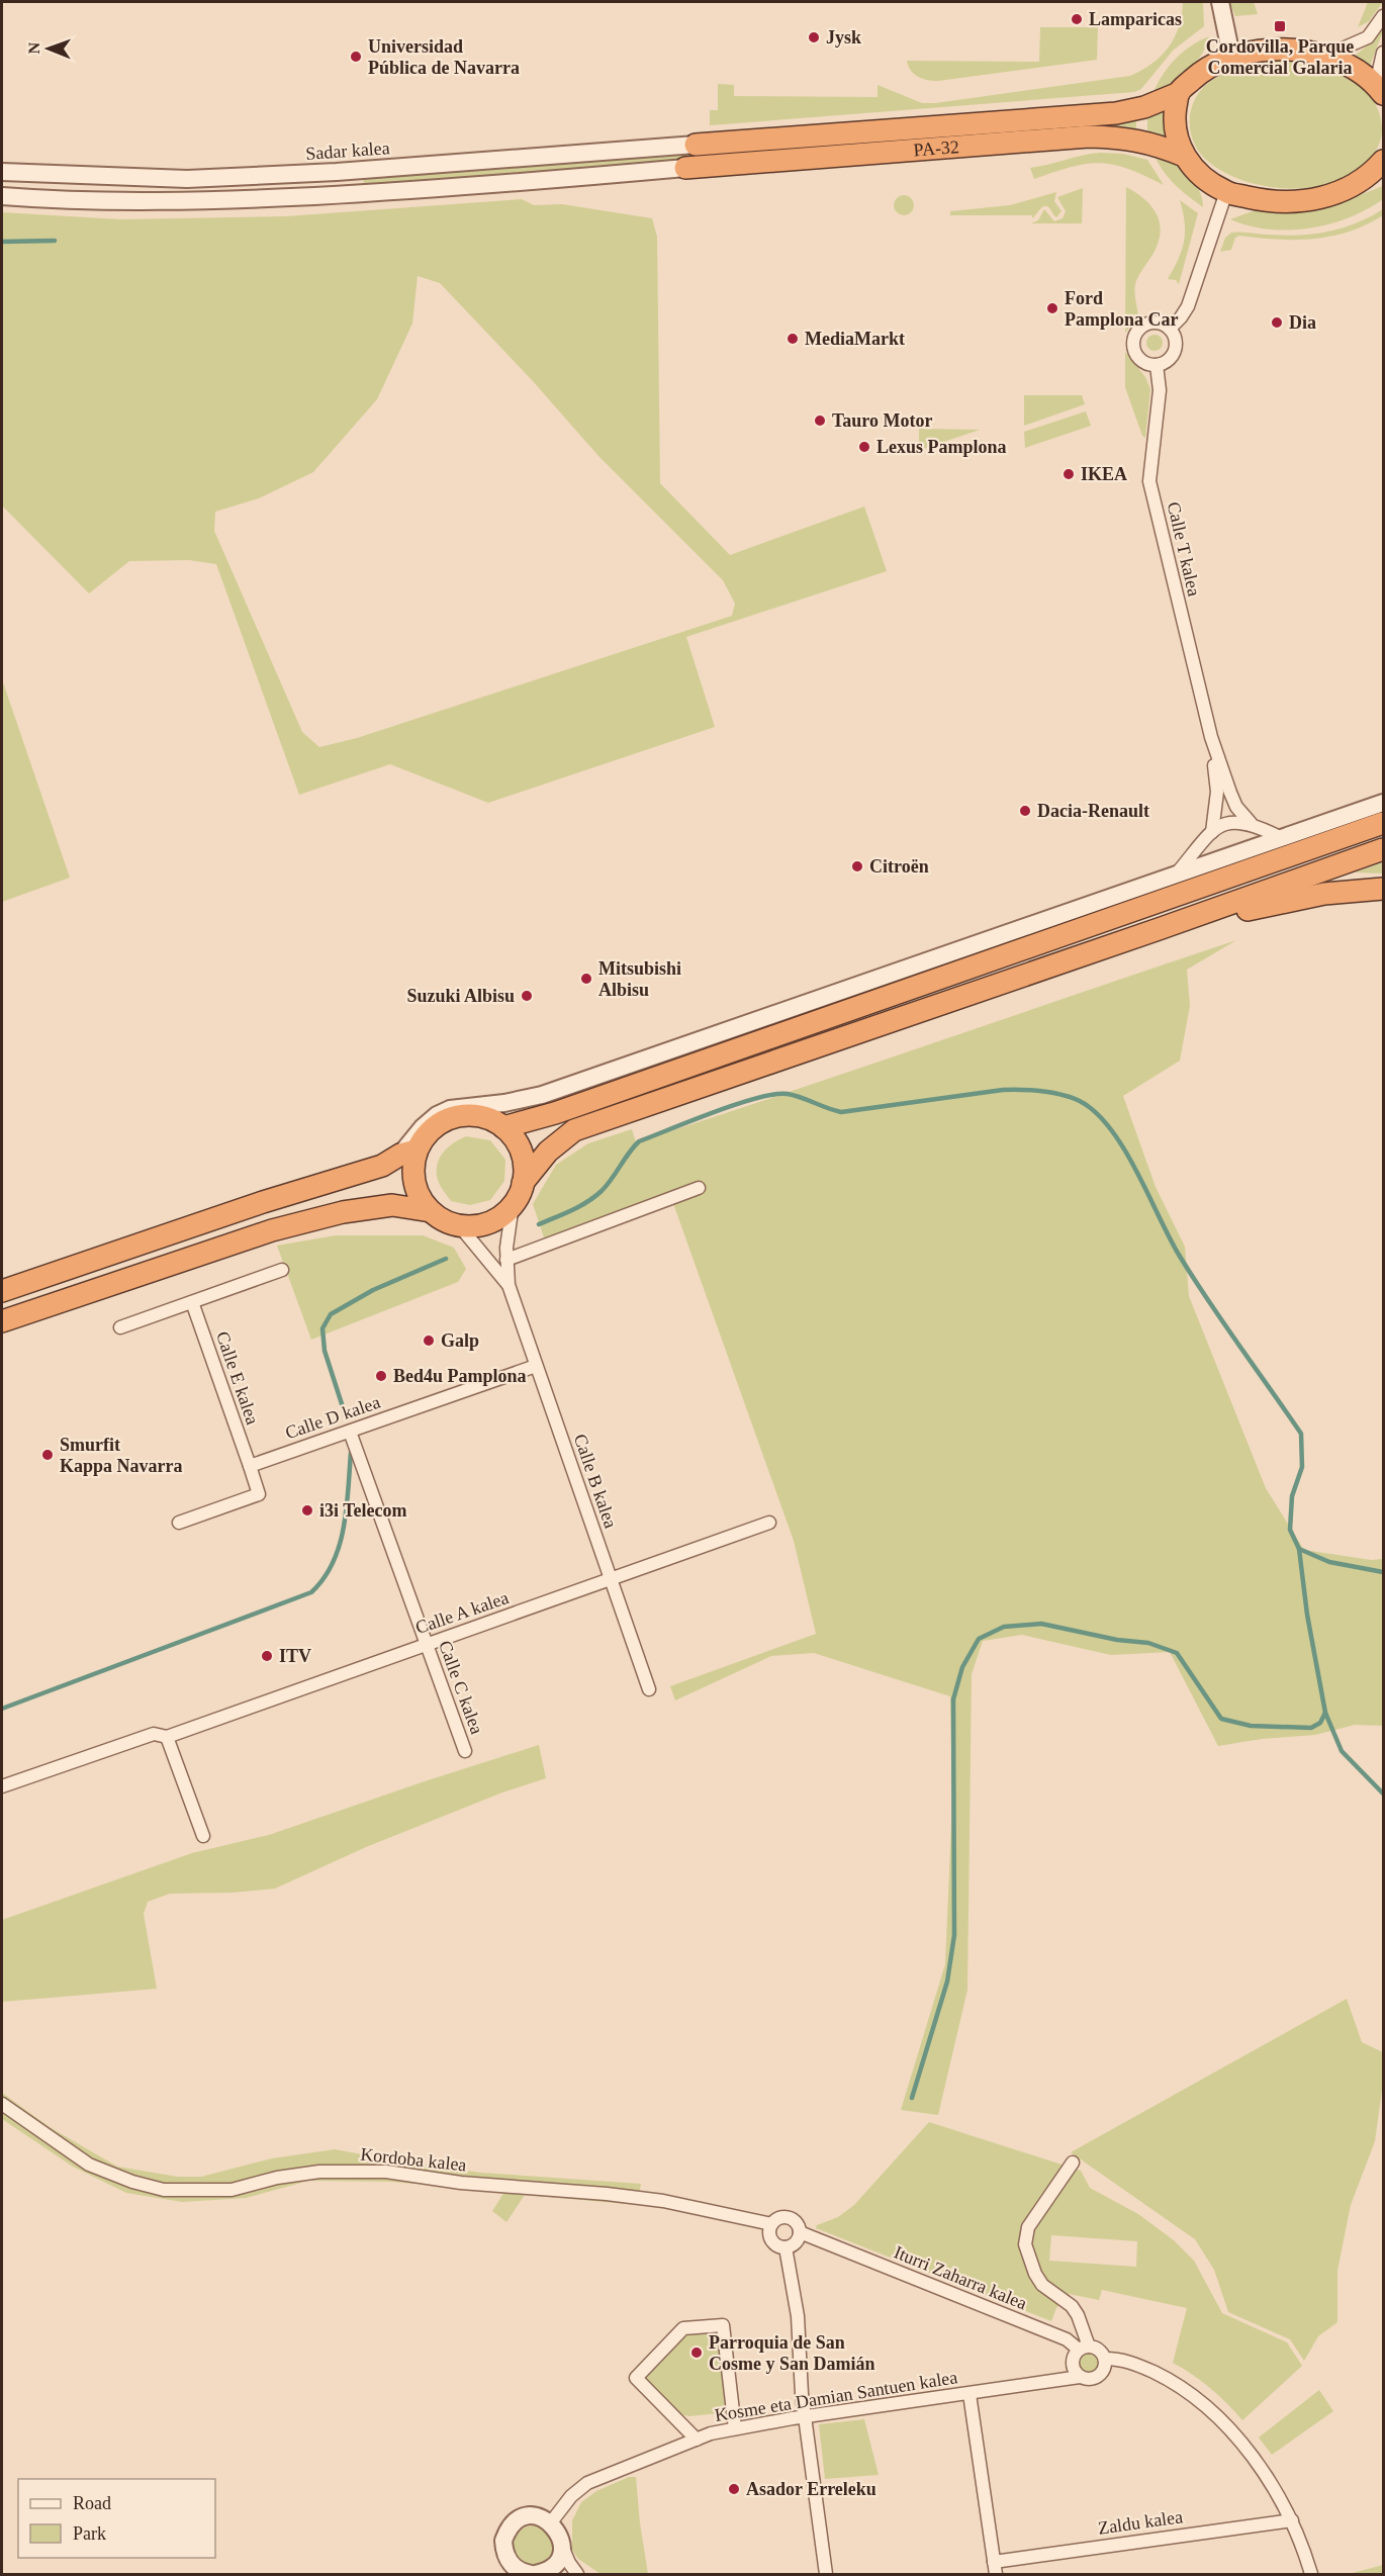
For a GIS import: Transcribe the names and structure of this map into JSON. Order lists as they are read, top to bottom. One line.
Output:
{"streets":{"highway":["PA-32"],"street":["Sadar kalea","Calle T kalea","Calle E kalea","Calle D kalea","Calle B kalea","Calle A kalea","Calle C kalea","Kordoba kalea","Iturri Zaharra kalea","Kosme eta Damian Santuen kalea","Zaldu kalea"]},"crossings":[["PA-32","Sadar kalea"],["Calle E kalea","Calle D kalea"],["Calle D kalea","Calle B kalea"],["Calle D kalea","Calle C kalea"],["Calle B kalea","Calle A kalea"],["Calle A kalea","Calle C kalea"],["Kordoba kalea","Iturri Zaharra kalea"],["Iturri Zaharra kalea","Kosme eta Damian Santuen kalea"]],"places":{"other":["Lamparicas","Jysk","Universidad Pública de Navarra","Ford Pamplona Car","Dia","MediaMarkt","Tauro Motor","Lexus Pamplona","IKEA","Dacia-Renault","Citroën","Mitsubishi Albisu","Suzuki Albisu","Galp","Bed4u Pamplona","Smurfit Kappa Navarra","i3i Telecom","ITV","Parroquia de San Cosme y San Damián","Asador Erreleku"],"transit":["Cordovilla, Parque Comercial Galaria"]},"legend":["Road","Park"],"north":"left"}
